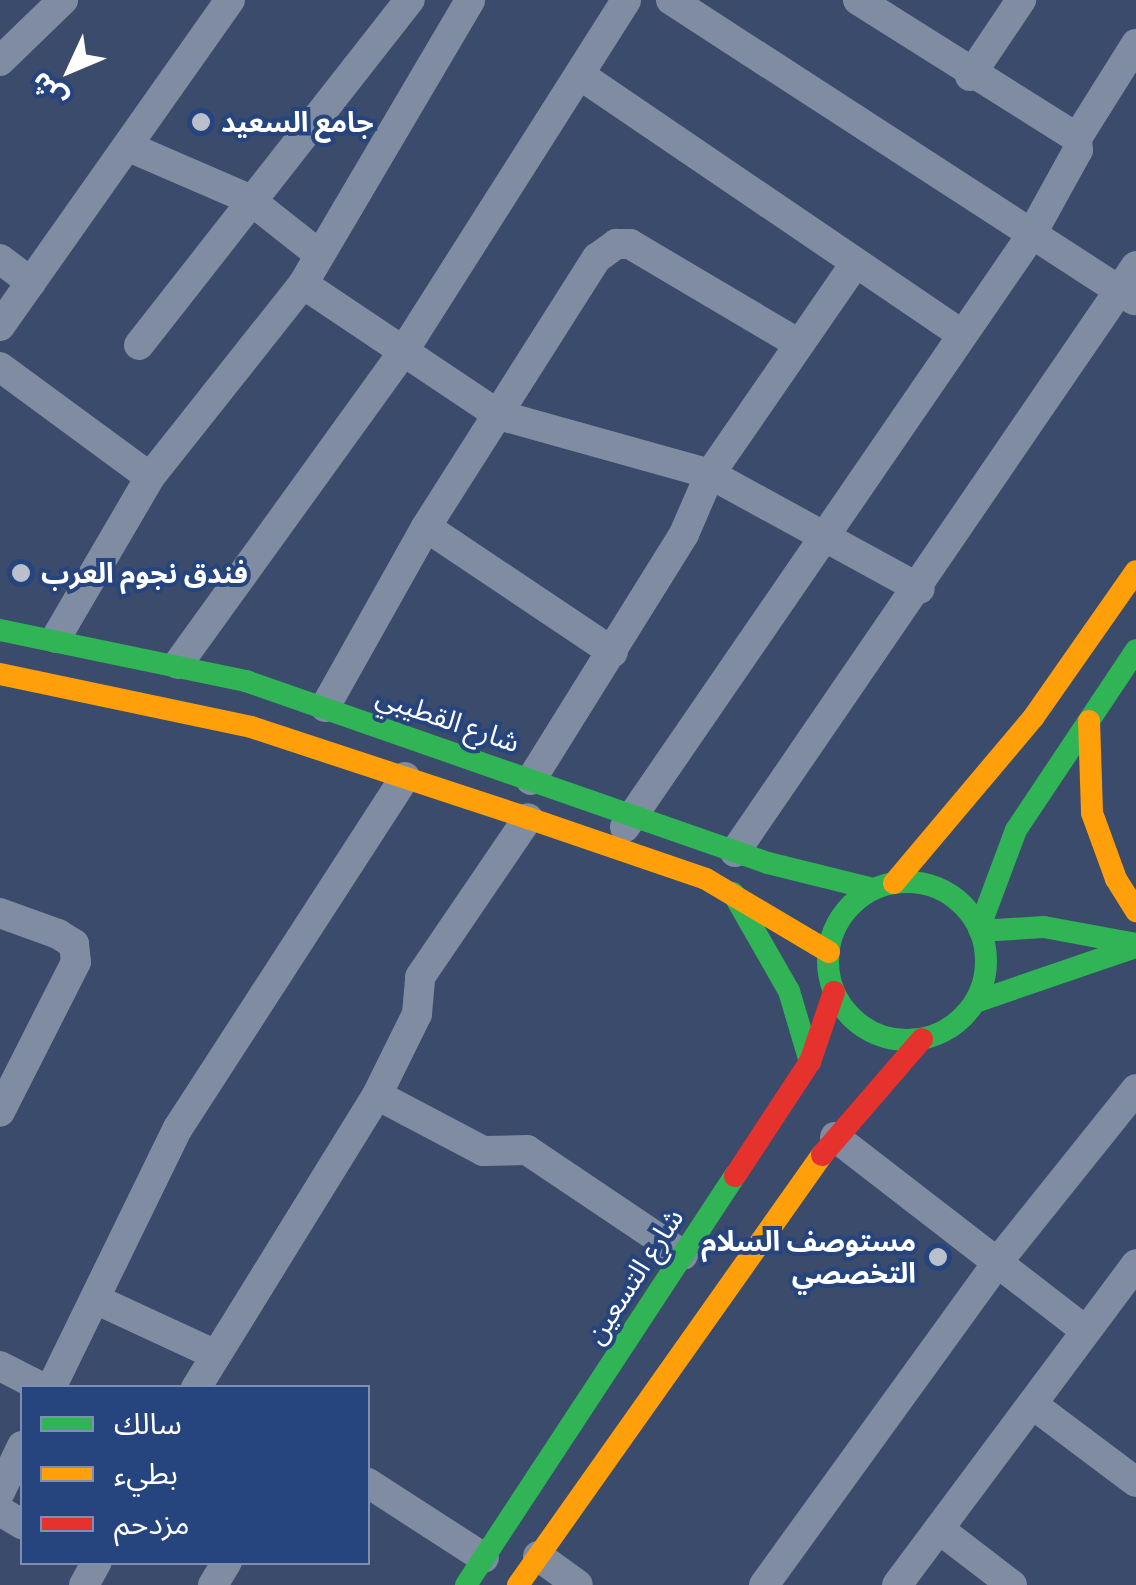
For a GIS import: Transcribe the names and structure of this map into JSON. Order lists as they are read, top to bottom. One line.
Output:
{"streets":{"main road":["شارع القطيبي","شارع التسعين"]},"crossings":[["شارع القطيبي","شارع التسعين"]],"places":["جامع السعيد","فندق نجوم العرب","مستوصف السلام التخصصي"],"legend":["سالك","بطيء","مزدحم"],"north":"bottom left"}
